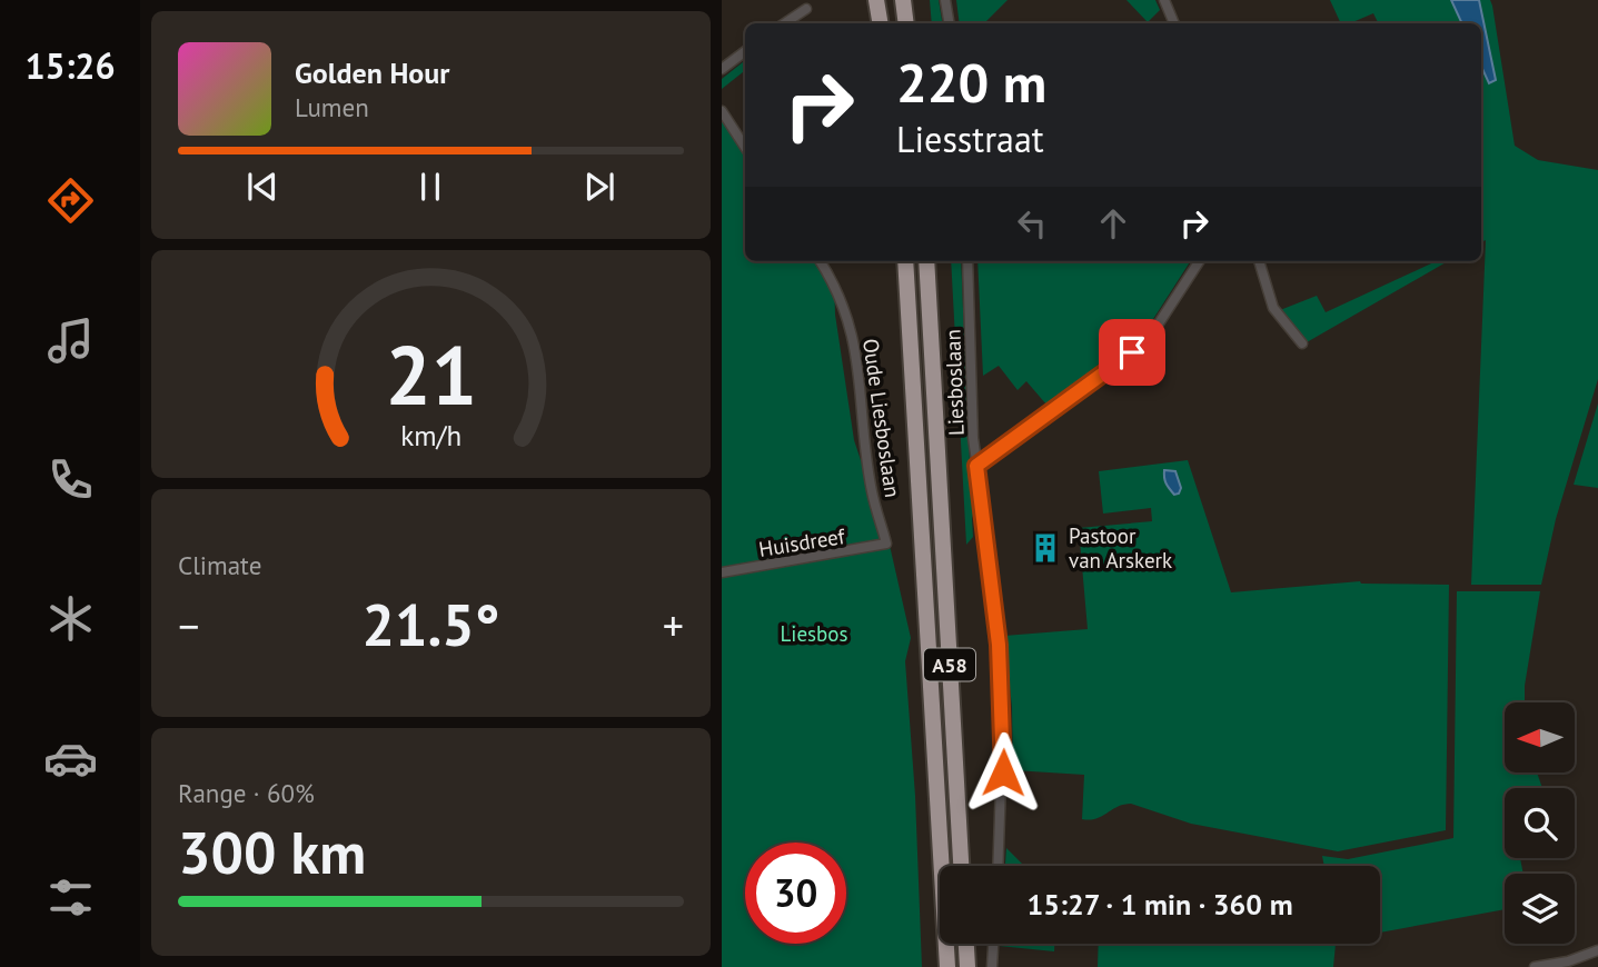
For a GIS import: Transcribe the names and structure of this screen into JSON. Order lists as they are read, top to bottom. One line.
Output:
{"streets":{"highway":["A58"],"street":["Liesboslaan","Oude Liesboslaan","Huisdreef"]},"crossings":[["Oude Liesboslaan","Huisdreef"]],"parks":["Liesbos"],"places":{"building":["Pastoor van Arskerk"]},"north":"left","page":{"tabs":"15:26","turn":["220 m","Liesstraat"],"song":["Golden Hour","Lumen"],"tile":["Climate",["Range · 60%","300 km"]],"heat":["−","21.5°","+"],"limit":"30","trip":"15:27 · 1 min · 360 m","gauge":["21","km/h"]}}
